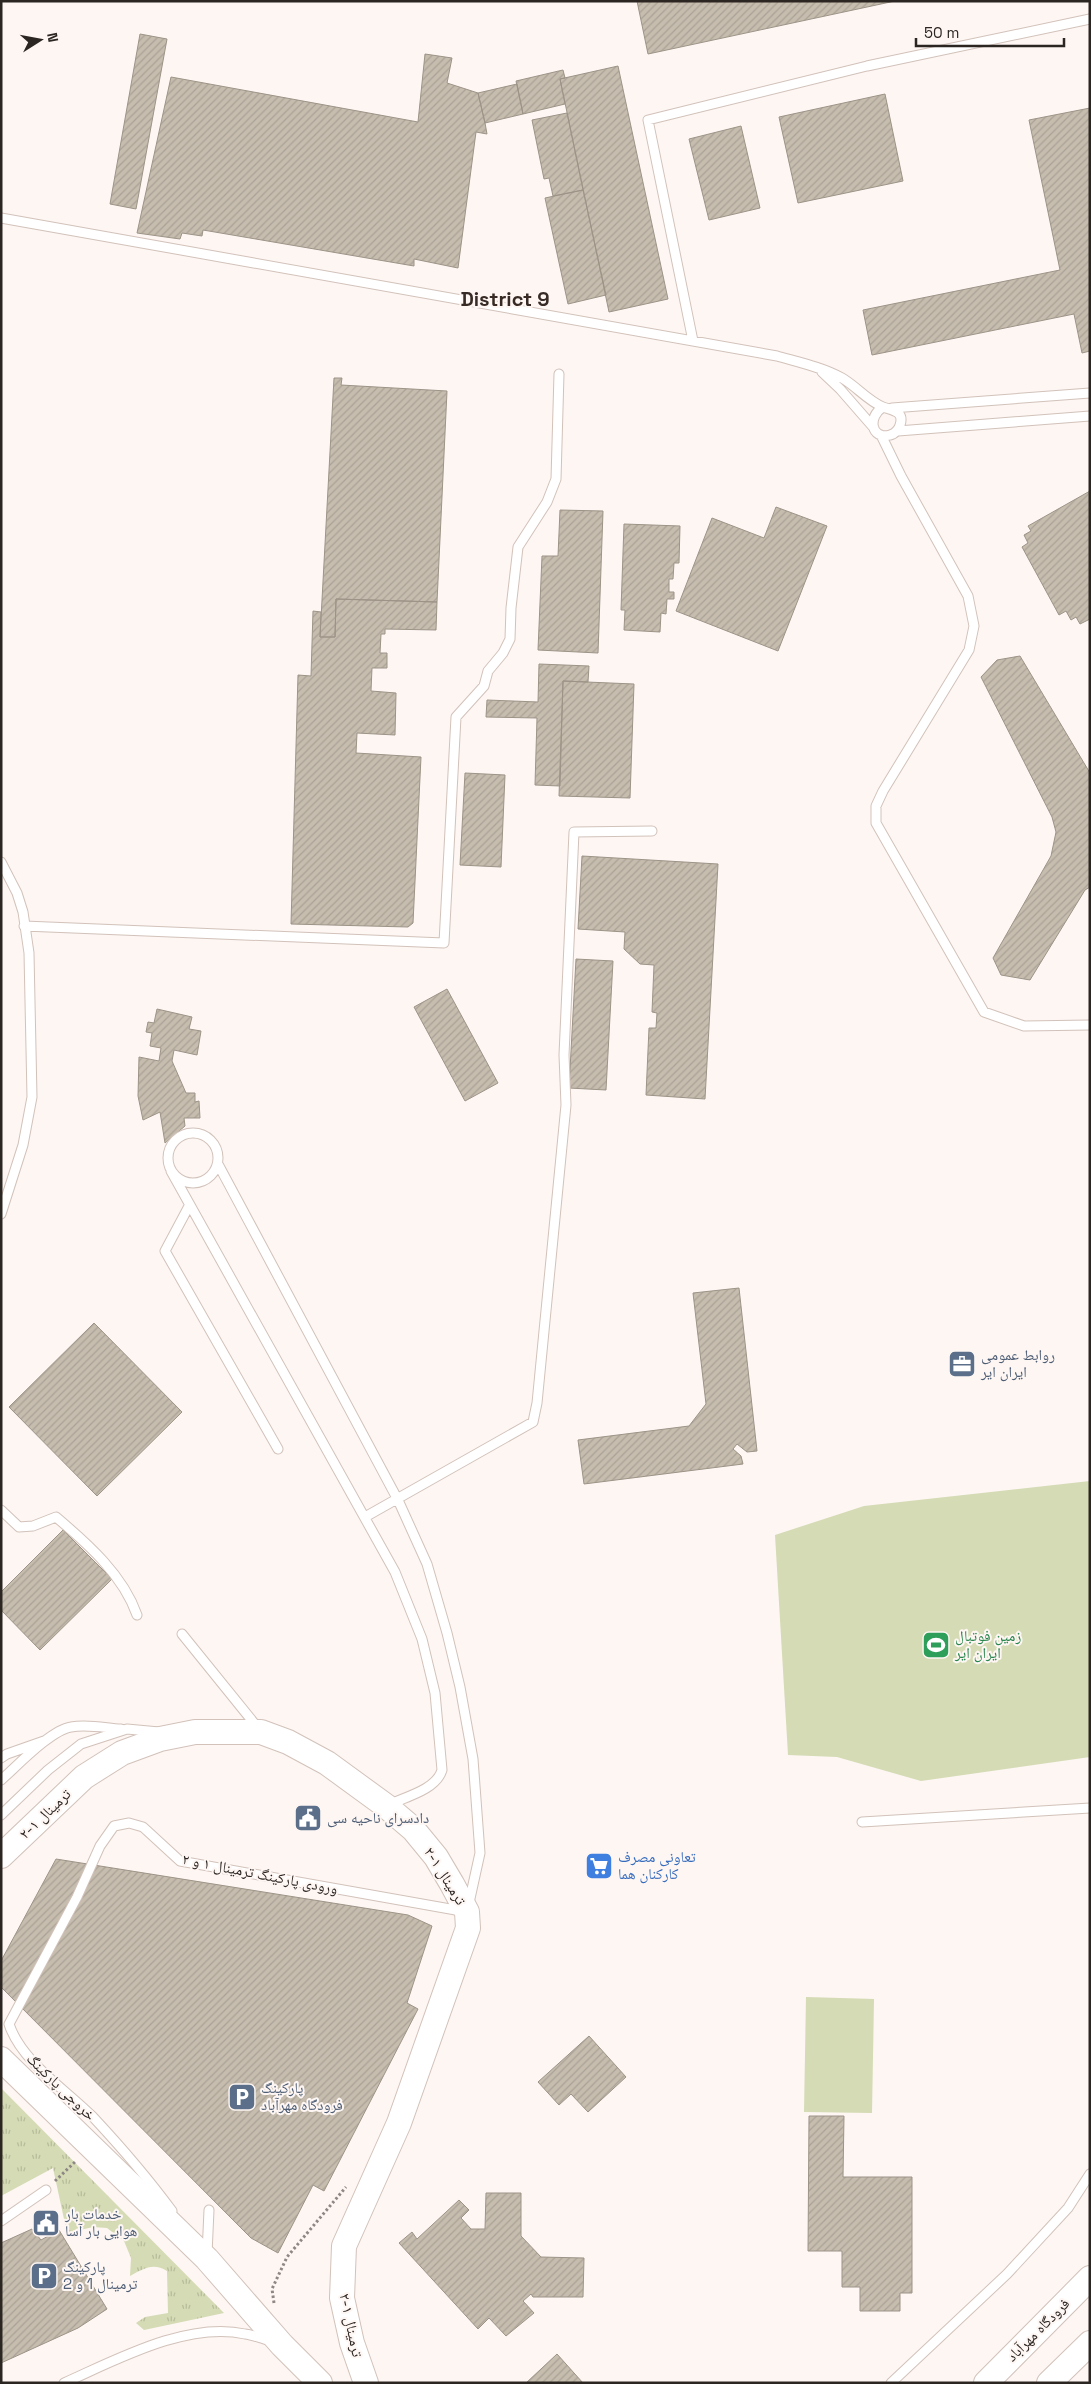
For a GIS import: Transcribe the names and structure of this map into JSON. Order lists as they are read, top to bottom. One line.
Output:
{"streets":{"main road":["ترمینال ۱-۲","فرودگاه مهرآباد"],"lane":["ورودی پارکینگ ترمینال ۱ و ۲","خروجی پارکینگ"]},"crossings":[["ترمینال ۱-۲","ورودی پارکینگ ترمینال ۱ و ۲"],["ورودی پارکینگ ترمینال ۱ و ۲","خروجی پارکینگ"]],"districts":["District 9"],"places":{"office":["روابط عمومی ایران ایر"],"sports":["زمین فوتبال ایران ایر"],"public building":["دادسرای ناحیه سی","خدمات بار هوایی بار آسا"],"supermarket":["تعاونی مصرف کارکنان هما"],"parking":["پارکینگ فرودگاه مهرآباد","پارکینگ ترمینال 1 و 2"]},"scale_bar":"50 m","north":"right"}
